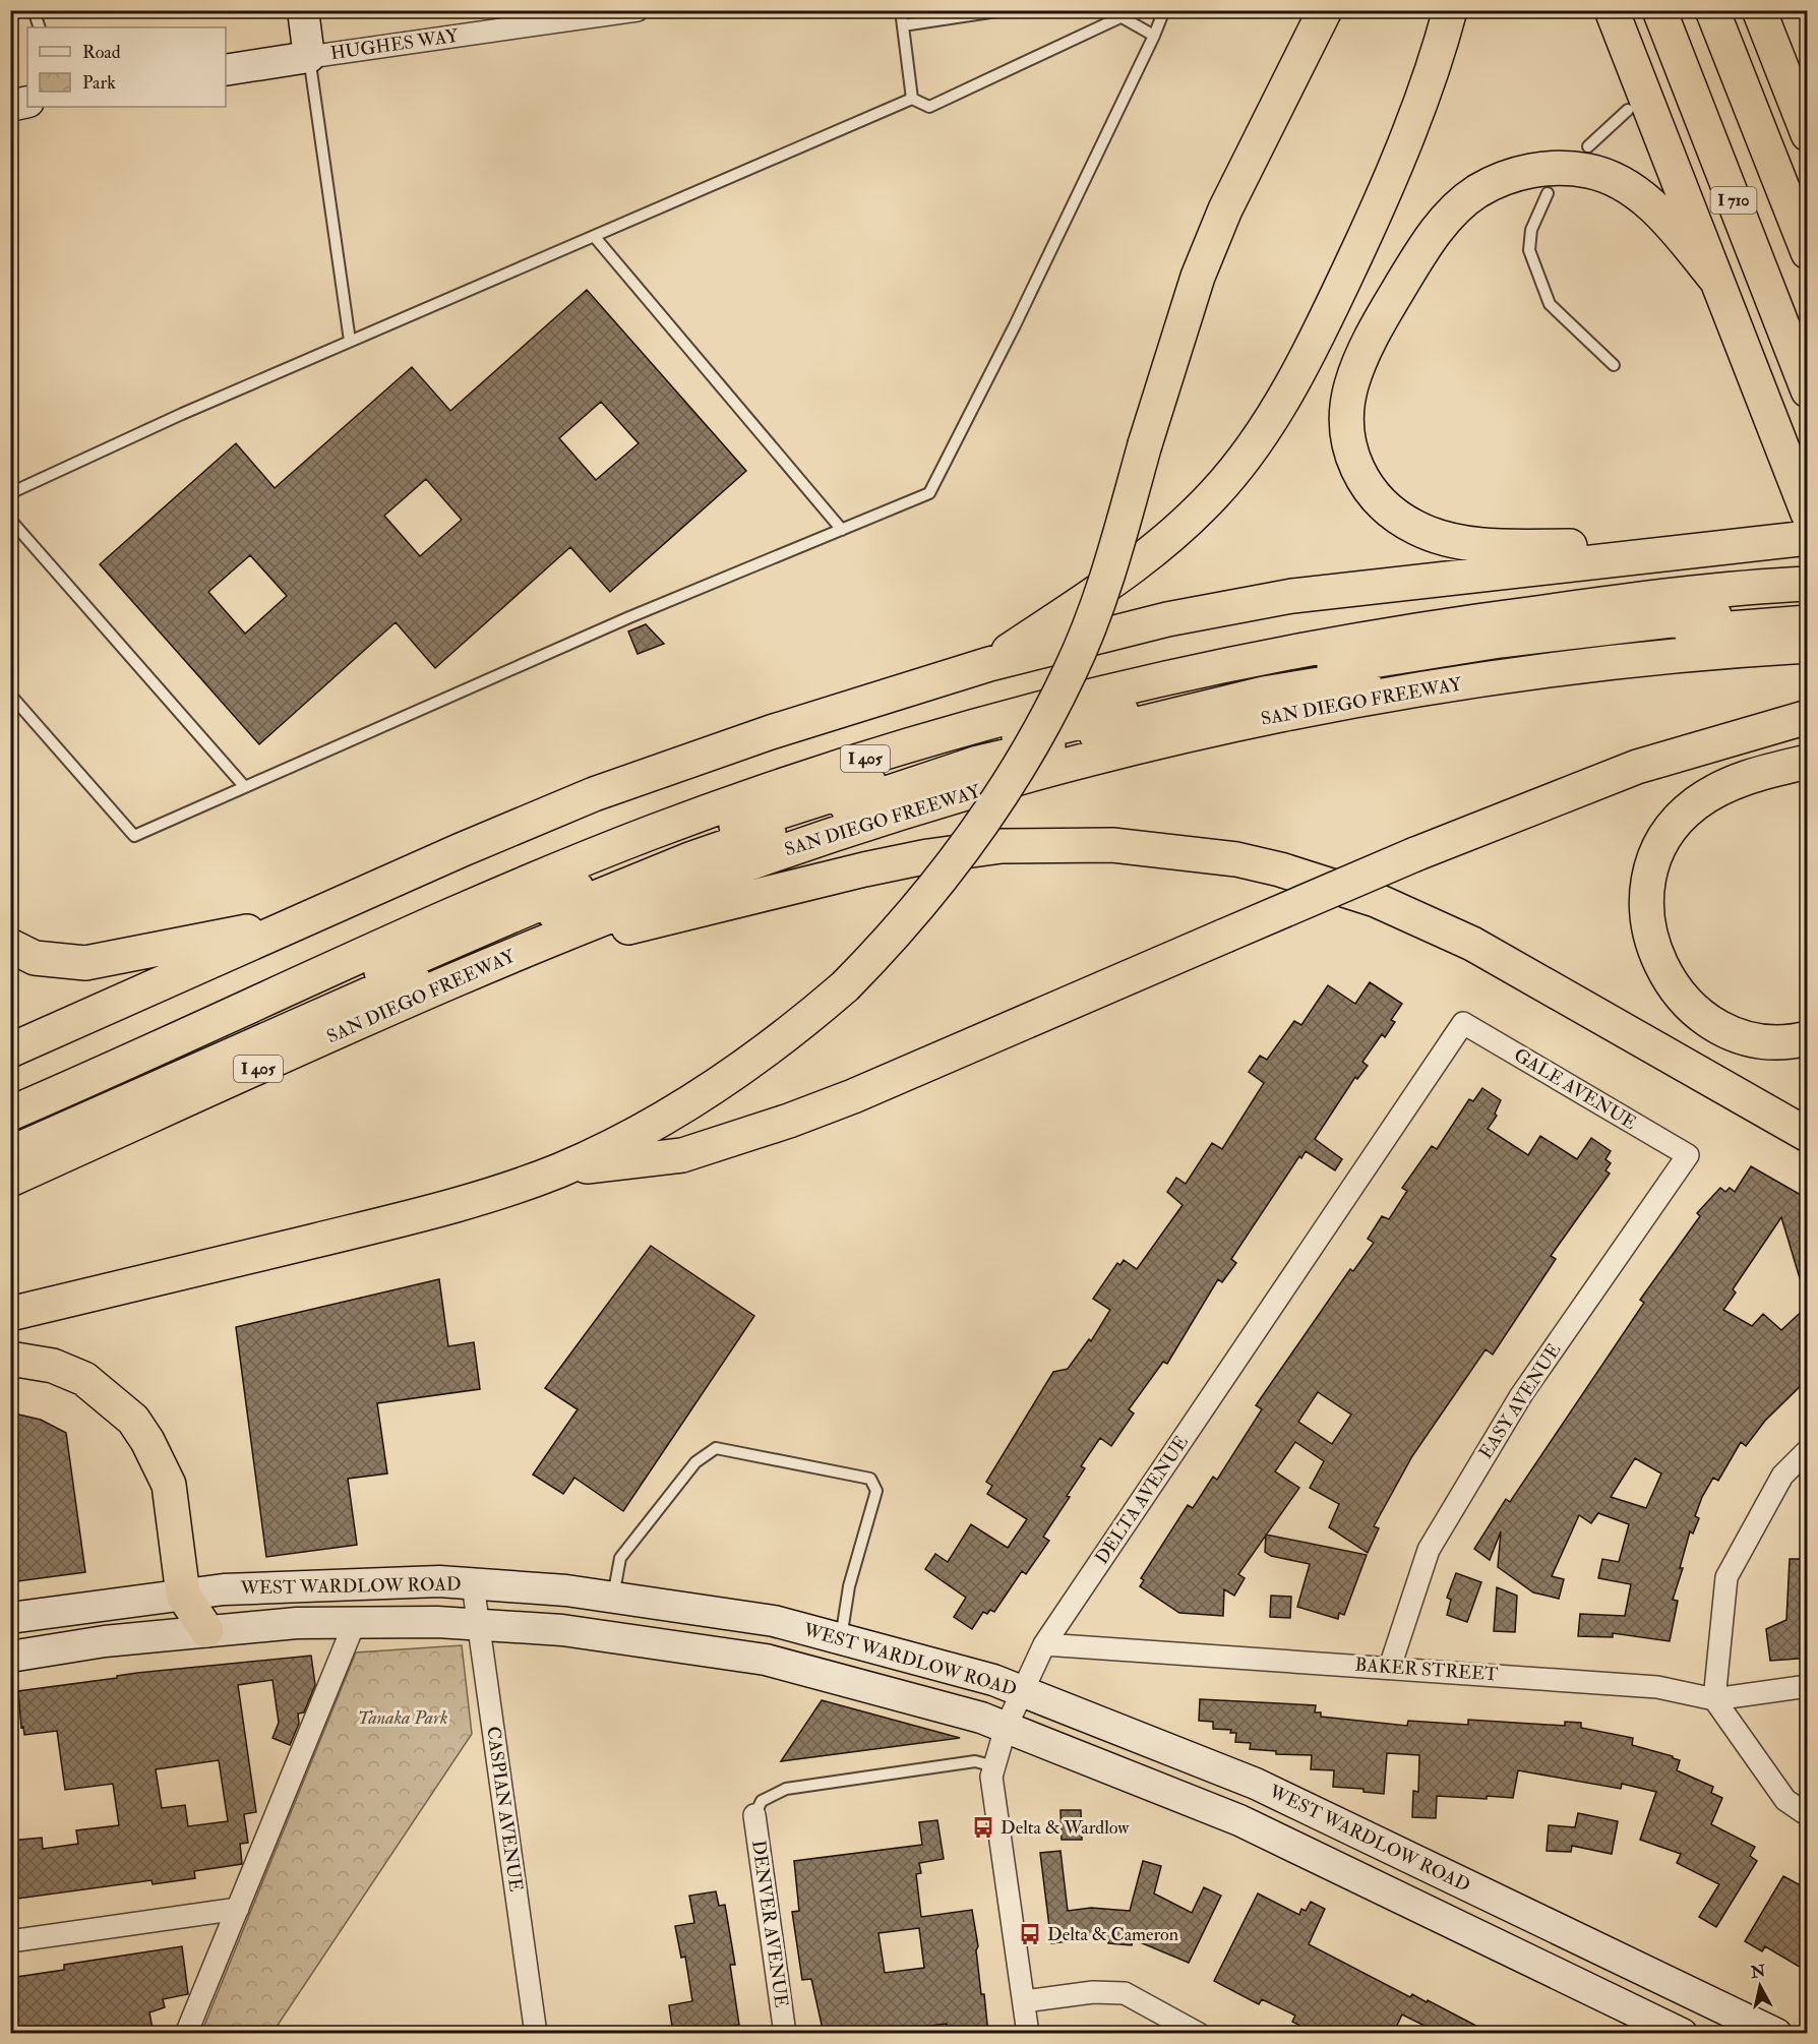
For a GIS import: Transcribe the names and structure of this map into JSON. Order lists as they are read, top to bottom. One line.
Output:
{"streets":{"highway":["I 710","SAN DIEGO FREEWAY","I 405"],"main road":["HUGHES WAY","WEST WARDLOW ROAD"],"street":["GALE AVENUE","EASY AVENUE","DELTA AVENUE","BAKER STREET","CASPIAN AVENUE","DENVER AVENUE"]},"crossings":[["GALE AVENUE","EASY AVENUE"],["GALE AVENUE","DELTA AVENUE"],["EASY AVENUE","BAKER STREET"],["DELTA AVENUE","WEST WARDLOW ROAD"],["DELTA AVENUE","BAKER STREET"],["WEST WARDLOW ROAD","CASPIAN AVENUE"]],"parks":["Tanaka Park"],"places":{"bus stop":["Delta & Wardlow","Delta & Cameron"]},"legend":["Road","Park"],"north":"top"}
